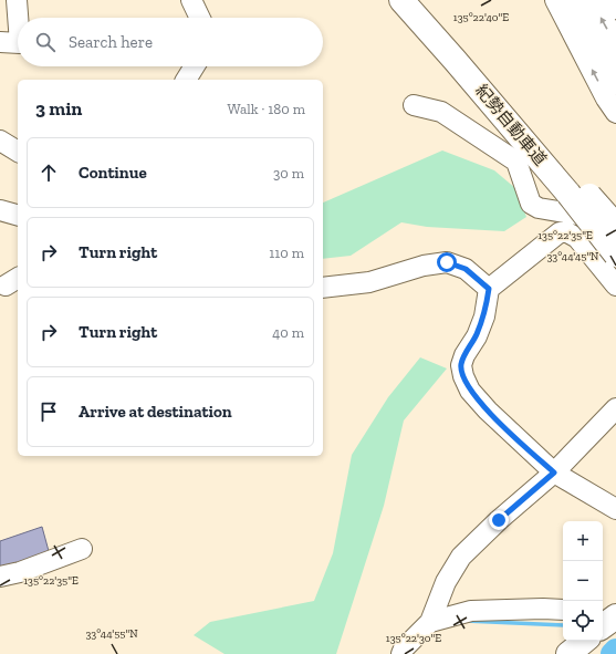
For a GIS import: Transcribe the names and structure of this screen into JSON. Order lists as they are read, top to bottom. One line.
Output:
{"page":{"search":"Search here","heading":["3 min","Walk · 180 m"],"list":[["Continue","30 m"],["Turn right","110 m"],["Turn right","40 m"],"Arrive at destination"],"map_buttons":["+","−"]},"coordinates":["135°22'40\"E","135°22'35\"E","33°44'45\"N","33°44'55\"N","135°22'30\"E"]}
